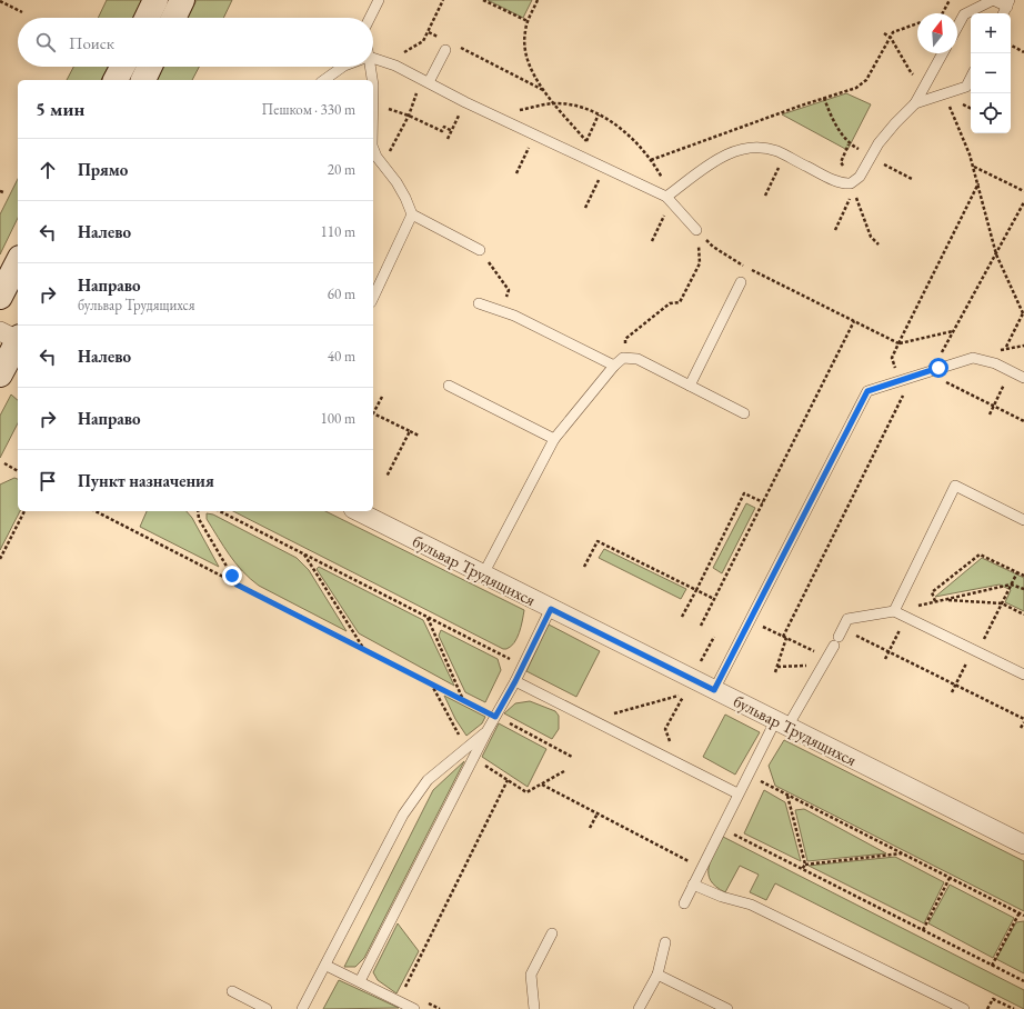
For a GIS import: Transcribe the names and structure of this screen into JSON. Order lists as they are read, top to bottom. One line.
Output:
{"streets":{"street":["бульвар Трудящихся"]},"north":"top","page":{"map_buttons":["+","−"],"search":"Поиск","heading":["5 мин","Пешком · 330 m"],"list":[["Прямо","20 m"],["Налево","110 m"],["Направо","бульвар Трудящихся","60 m"],["Налево","40 m"],["Направо","100 m"],"Пункт назначения"]}}
